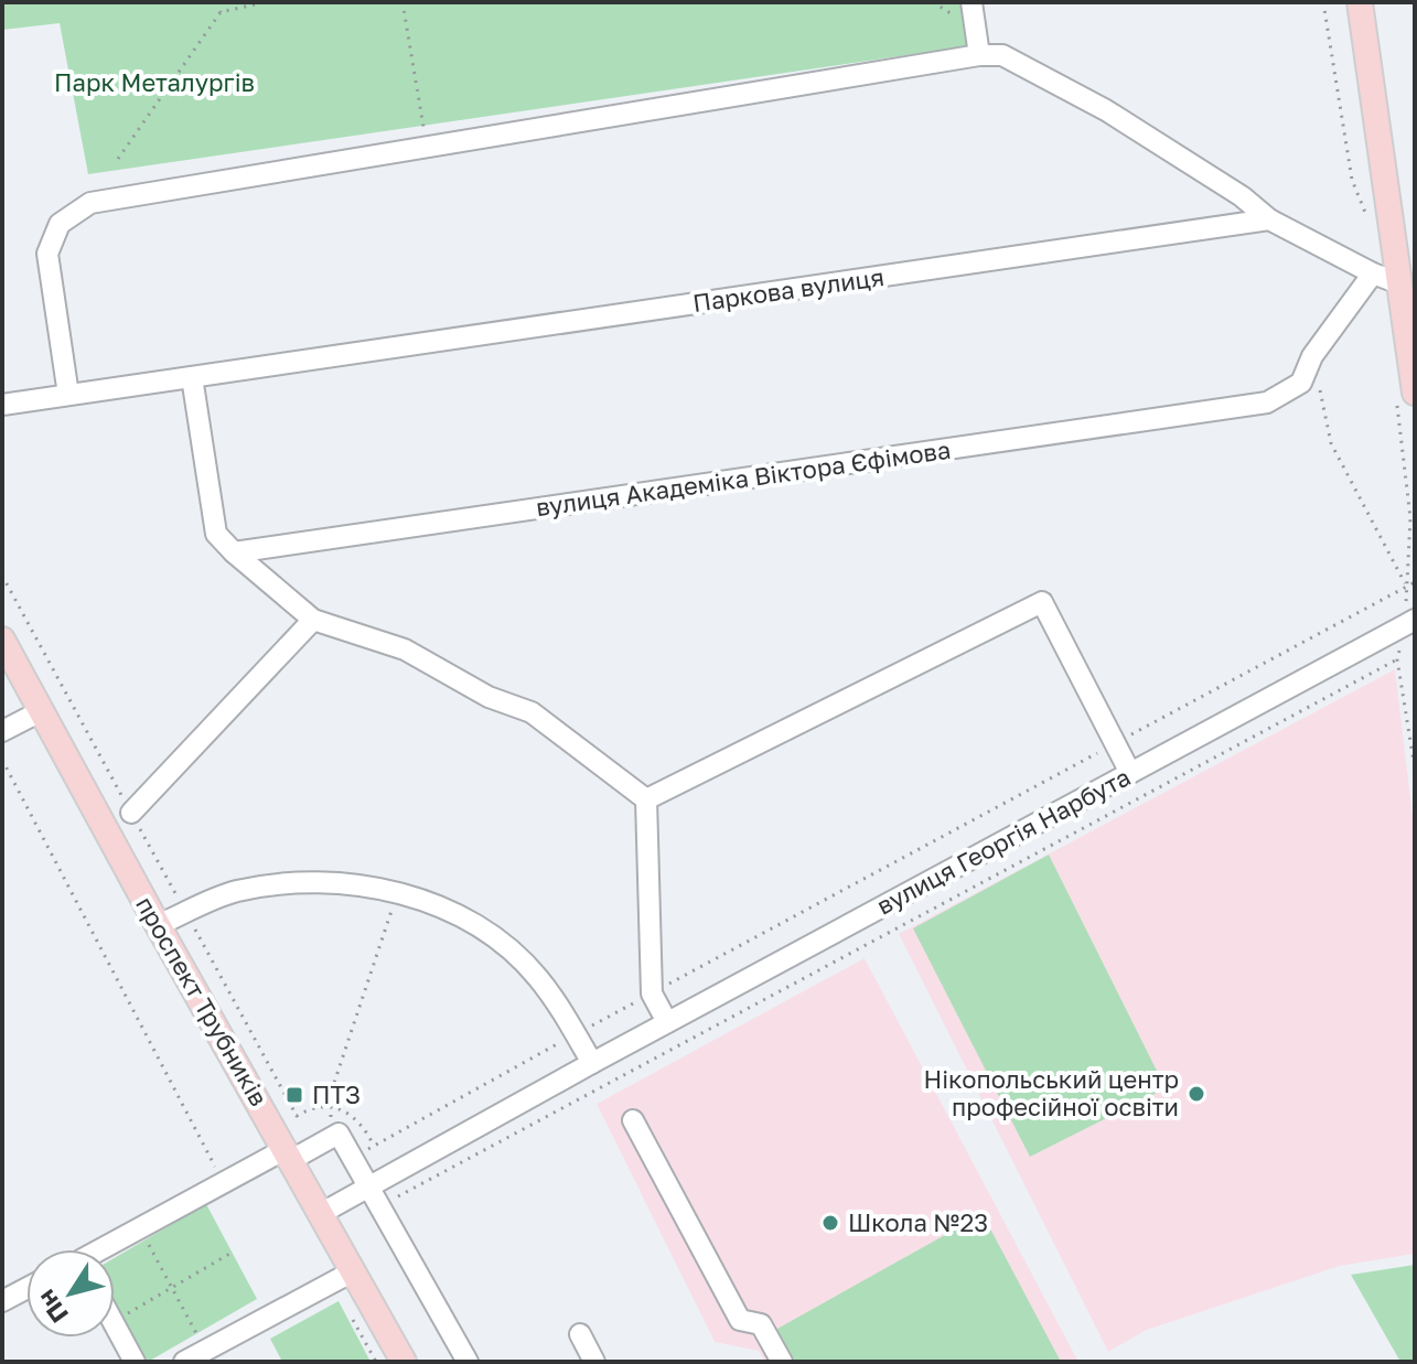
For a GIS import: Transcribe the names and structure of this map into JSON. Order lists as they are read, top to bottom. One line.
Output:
{"streets":{"main road":["проспект Трубників"],"street":["Паркова вулиця","вулиця Академіка Віктора Єфімова","вулиця Георгія Нарбута"]},"crossings":[["вулиця Георгія Нарбута","проспект Трубників"]],"parks":["Парк Металургів"],"places":{"other":["Нікопольський центр професійної освіти","Школа №23"],"transit":["ПТЗ"]},"north":"bottom left"}
